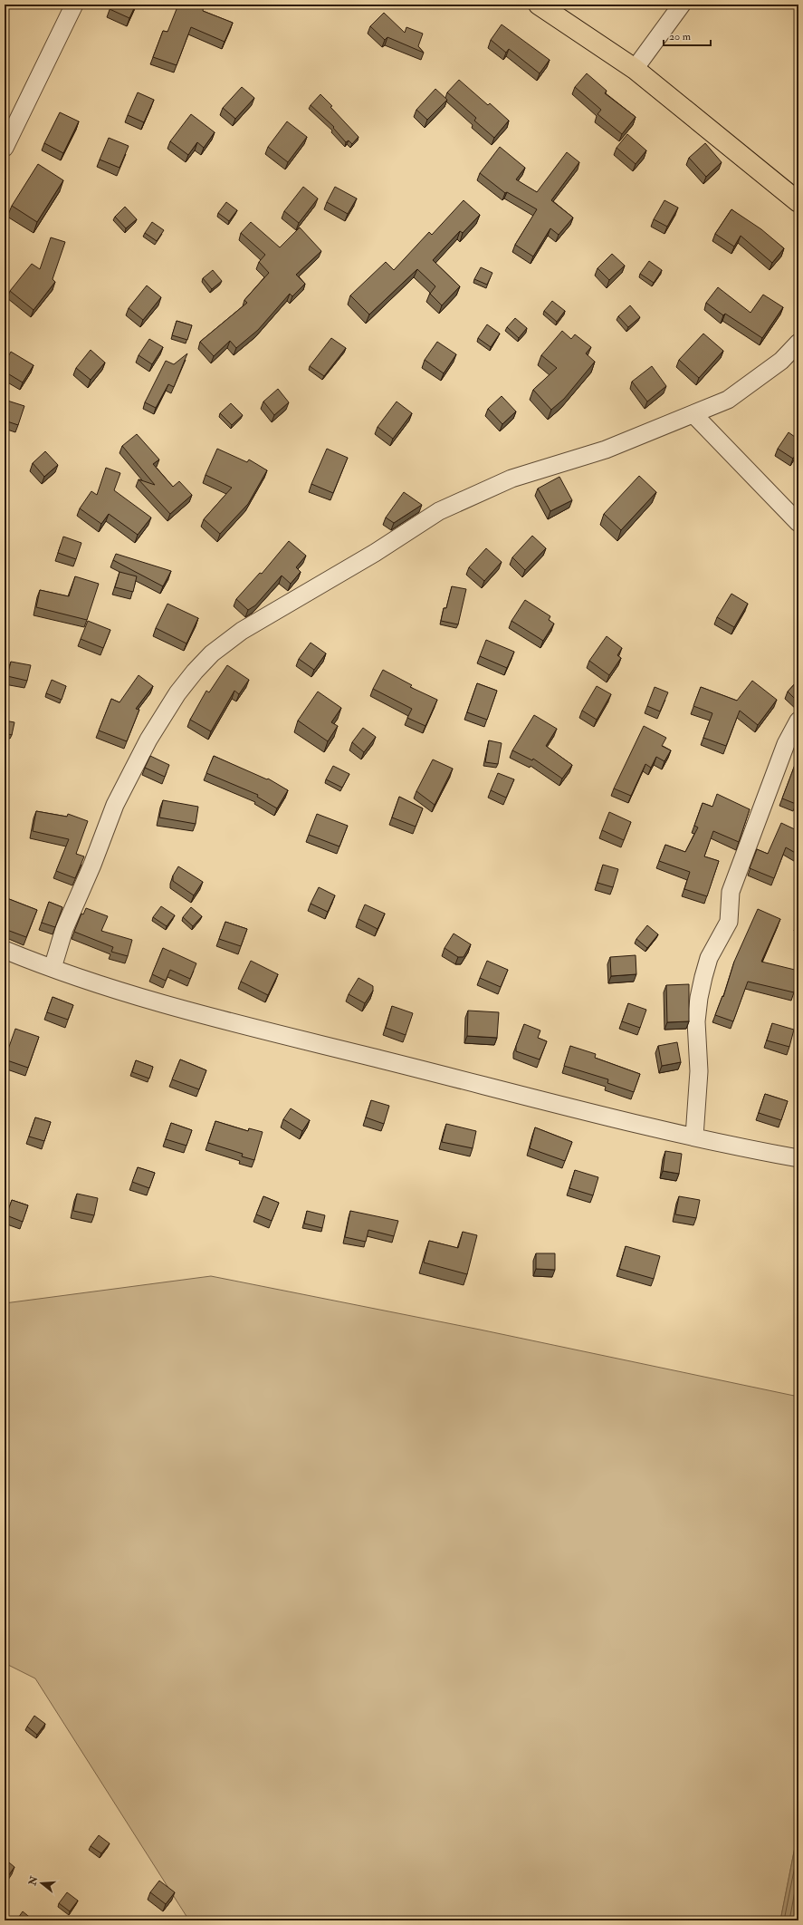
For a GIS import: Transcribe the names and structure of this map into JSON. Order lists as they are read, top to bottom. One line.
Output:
{"scale_bar":"20 m","north":"left"}
